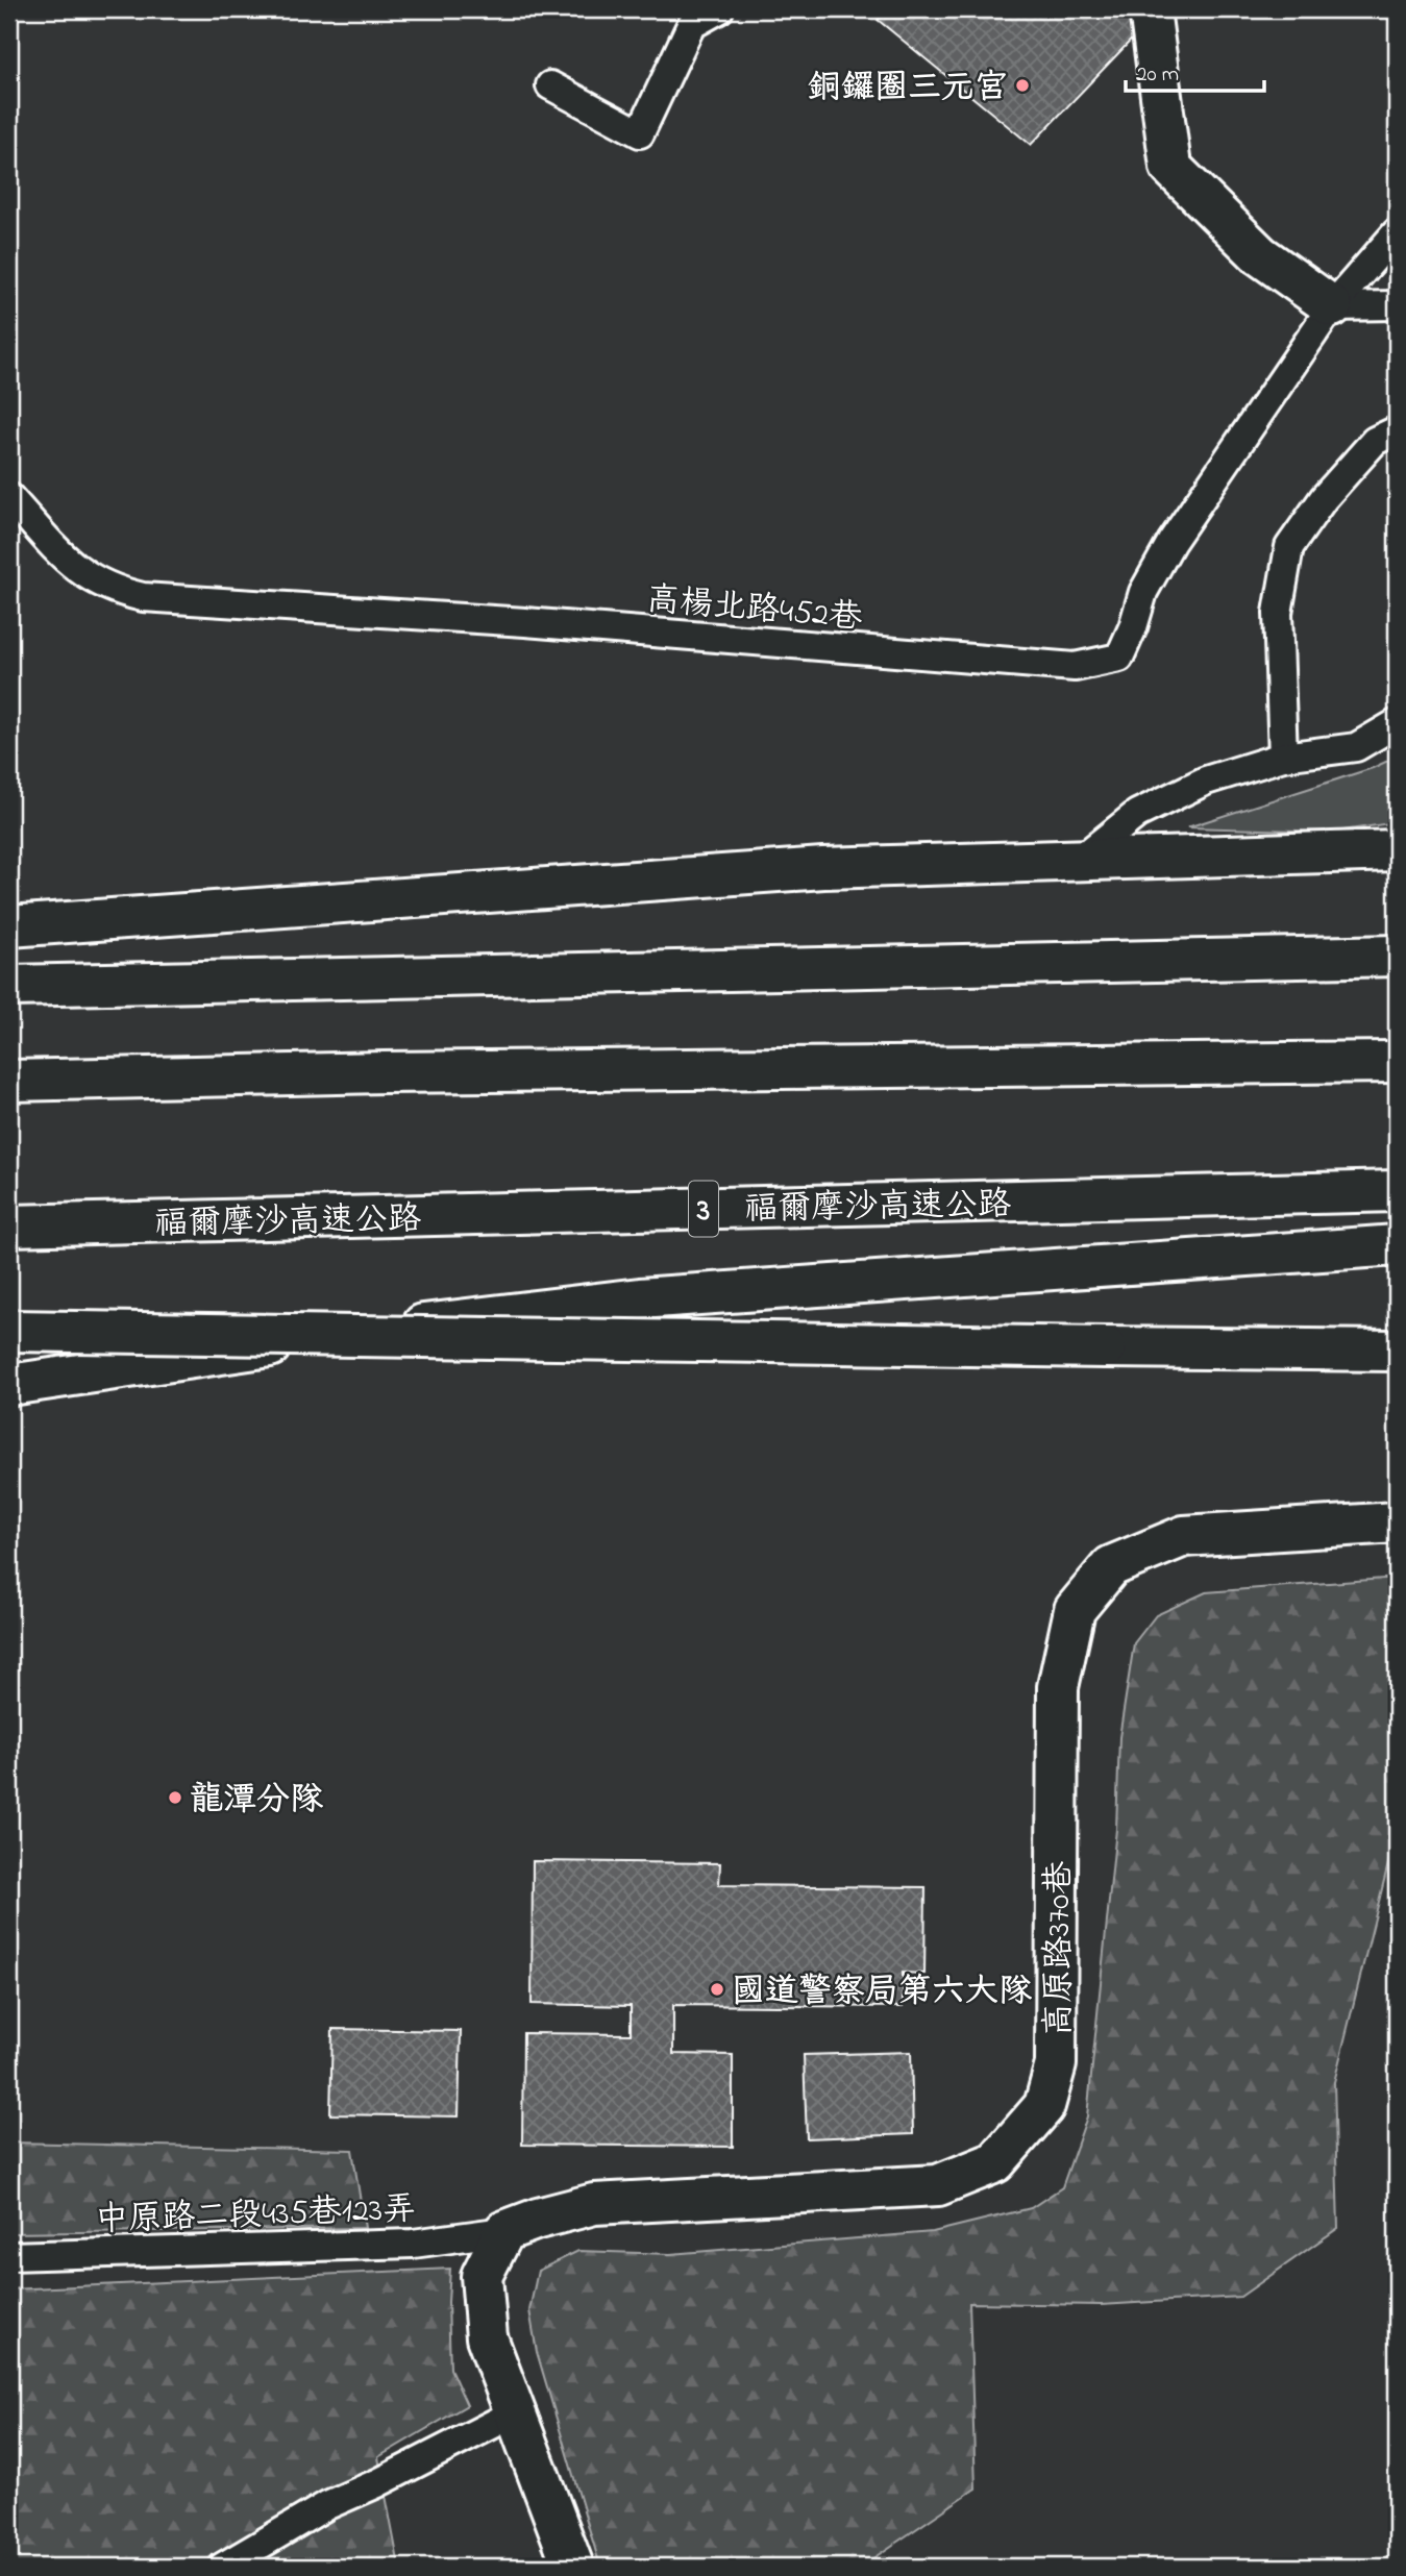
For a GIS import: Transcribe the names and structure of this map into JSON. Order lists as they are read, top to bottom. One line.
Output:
{"streets":{"main road":["福爾摩沙高速公路","3","高原路370巷"],"lane":["高楊北路452巷","中原路二段435巷123弄"]},"crossings":[["高原路370巷","中原路二段435巷123弄"]],"places":["銅鑼圈三元宮","龍潭分隊","國道警察局第六大隊"],"scale_bar":"20 m"}
